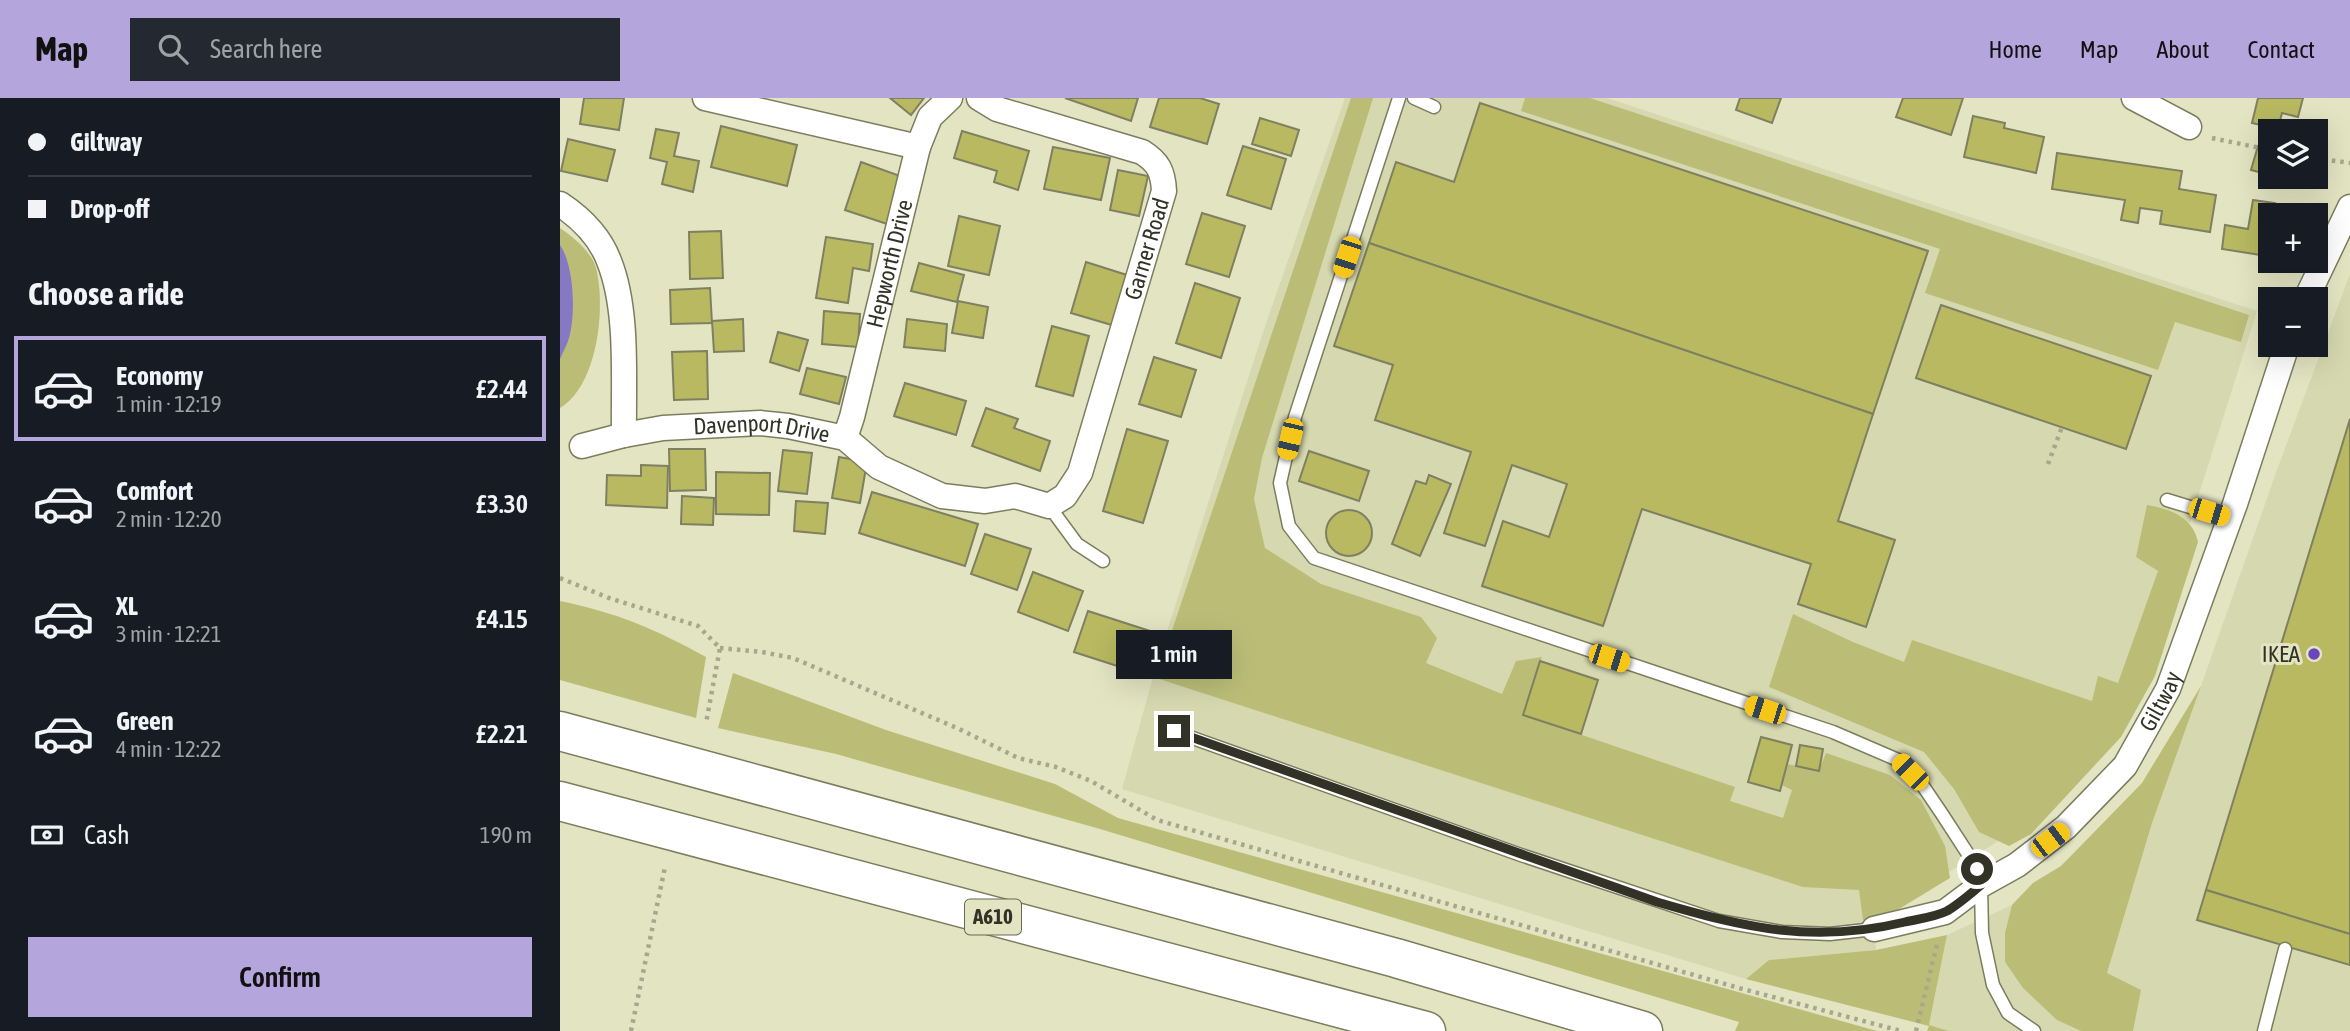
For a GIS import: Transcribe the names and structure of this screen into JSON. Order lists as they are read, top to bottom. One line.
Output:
{"streets":{"highway":["A610"],"street":["Garner Road","Hepworth Drive","Davenport Drive","Giltway"]},"crossings":[["Garner Road","Davenport Drive"],["Hepworth Drive","Davenport Drive"]],"places":["IKEA"],"page":{"header":"Map","search":"Search here","nav":["Home","Map","About","Contact"],"banner":["Giltway","Drop-off"],"map_buttons":["+","−"],"heading":"Choose a ride","list":[{"name":"Economy","note":"1 min · 12:19","value":"£2.44"},{"name":"Comfort","note":"2 min · 12:20","value":"£3.30"},{"name":"XL","note":"3 min · 12:21","value":"£4.15"},{"name":"Green","note":"4 min · 12:22","value":"£2.21"}],"bubble":"1 min","pay":["Cash","190 m"],"buttons":"Confirm"}}
